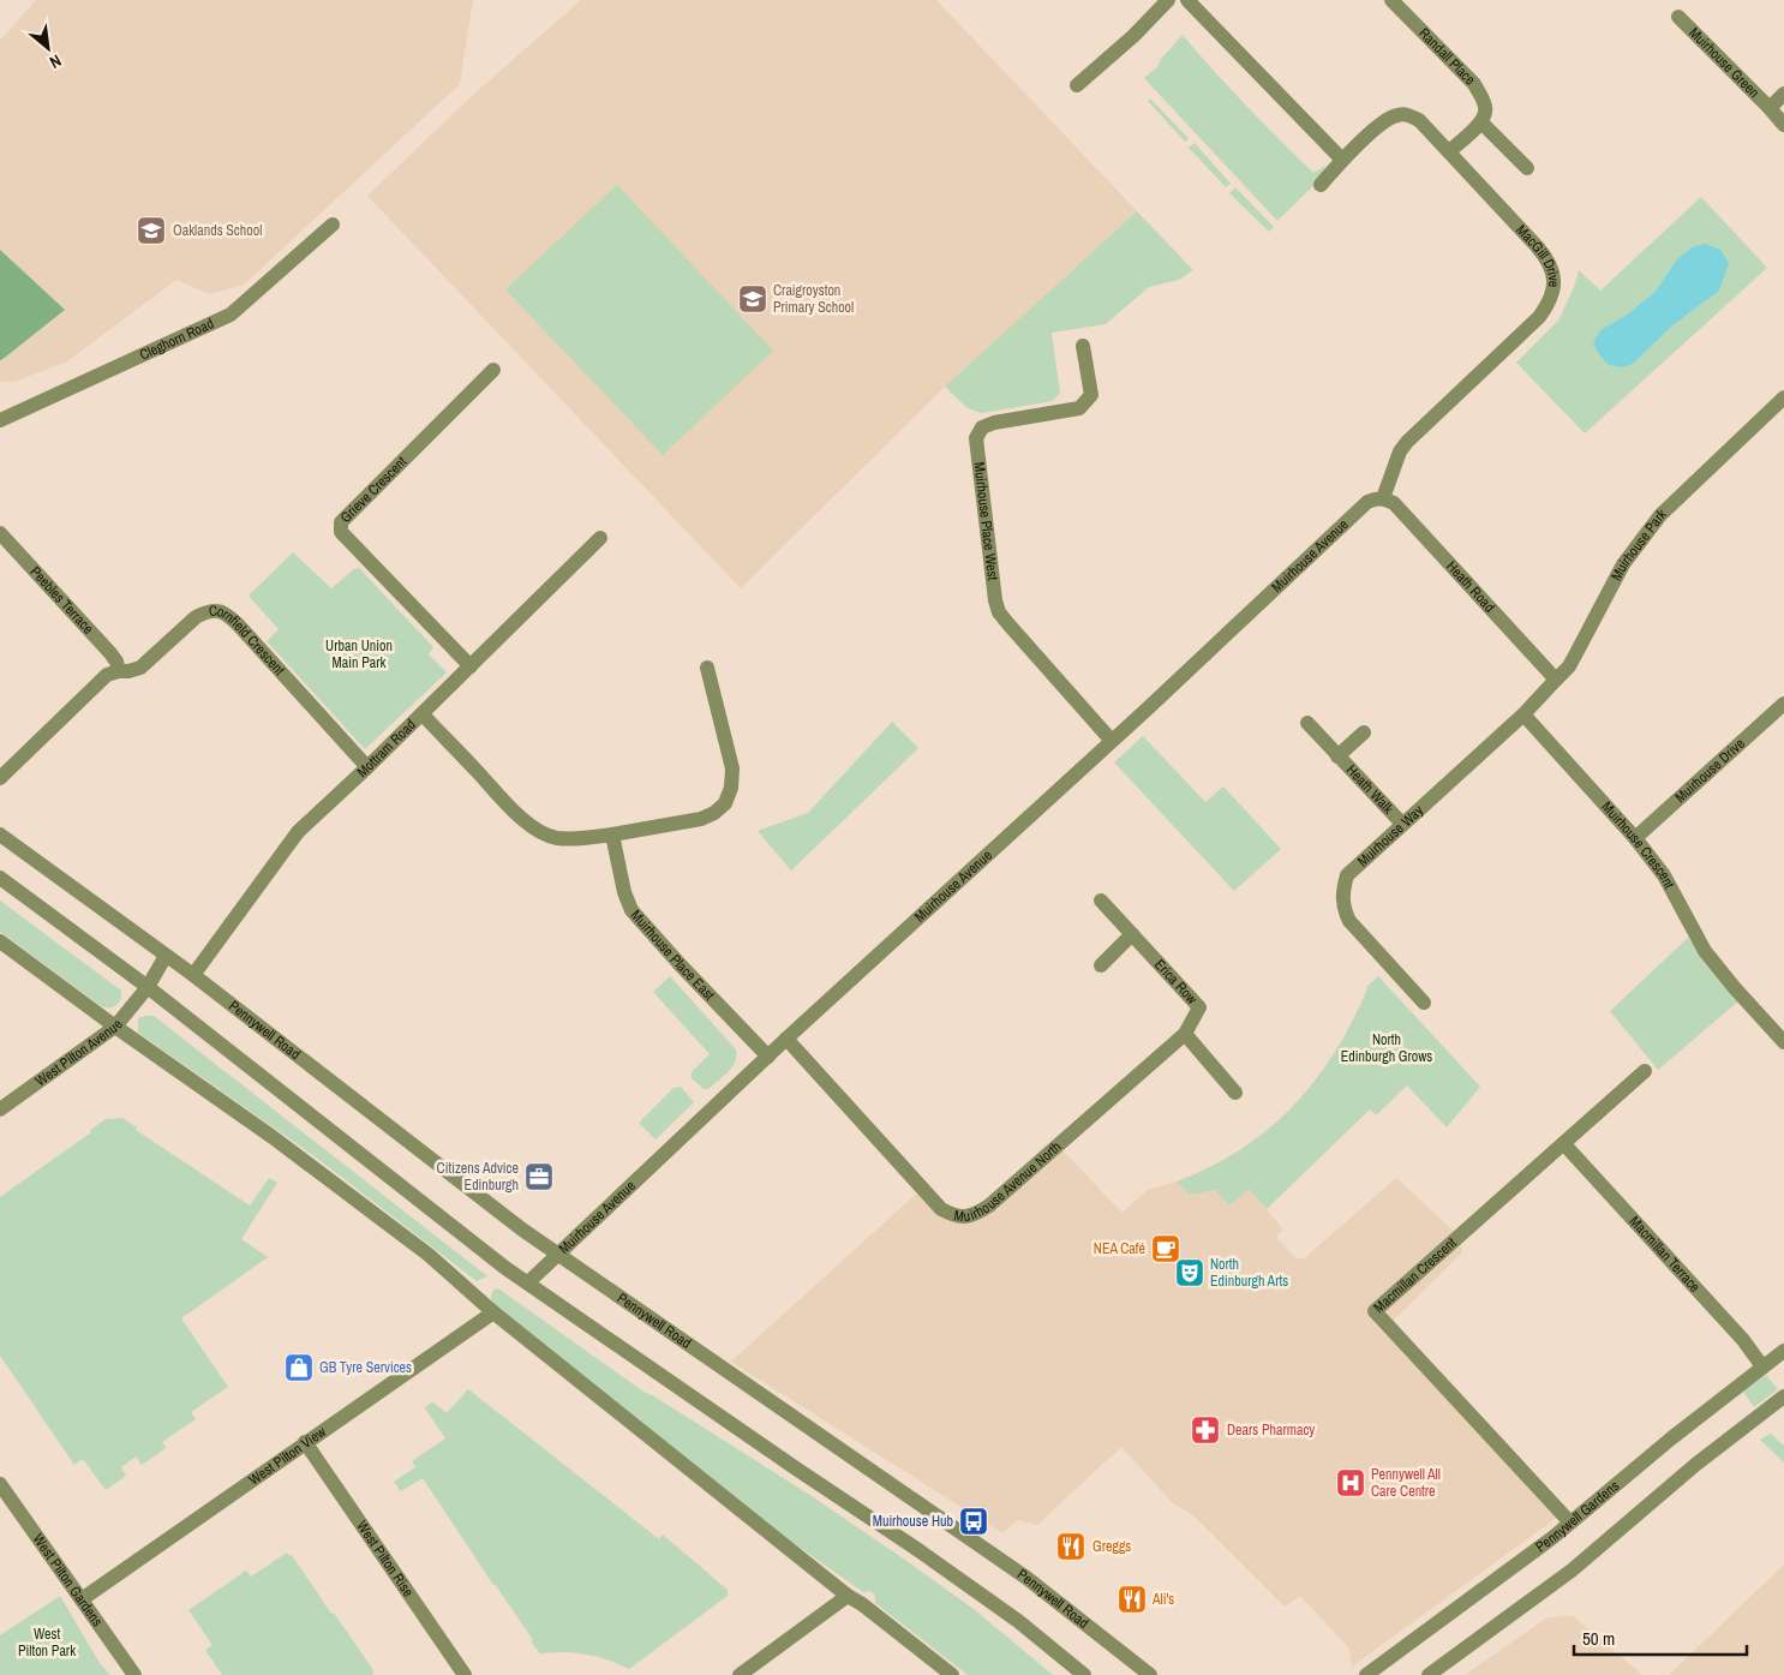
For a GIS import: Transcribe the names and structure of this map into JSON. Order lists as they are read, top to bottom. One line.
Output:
{"streets":{"street":["Randall Place","Muirhouse Green","MacGill Drive","Cleghorn Road","Grieve Crescent","Muirhouse Place West","Muirhouse Park","Muirhouse Avenue","Heath Road","Peebles Terrace","Cornfield Crescent","Mottram Road","Muirhouse Drive","Heath Walk","Muirhouse Way","Muirhouse Crescent","Muirhouse Place East","Erica Row","Pennywell Road","West Pilton Avenue","Muirhouse Avenue North","Macmillan Terrace","Macmillan Crescent","West Pilton View","Pennywell Gardens","West Pilton Rise","West Pilton Gardens"]},"crossings":[["MacGill Drive","Muirhouse Avenue"],["MacGill Drive","Heath Road"],["Grieve Crescent","Mottram Road"],["Muirhouse Place West","Muirhouse Avenue"],["Muirhouse Park","Heath Road"],["Muirhouse Park","Muirhouse Way"],["Muirhouse Park","Muirhouse Crescent"],["Muirhouse Avenue","Heath Road"],["Muirhouse Avenue","Muirhouse Place East"],["Muirhouse Avenue","Pennywell Road"],["Muirhouse Avenue","Muirhouse Avenue North"],["Peebles Terrace","Cornfield Crescent"],["Cornfield Crescent","Mottram Road"],["Mottram Road","Pennywell Road"],["Muirhouse Drive","Muirhouse Crescent"],["Heath Walk","Muirhouse Way"],["Muirhouse Way","Muirhouse Crescent"],["Erica Row","Muirhouse Avenue North"],["Macmillan Terrace","Macmillan Crescent"],["Macmillan Terrace","Pennywell Gardens"],["Macmillan Crescent","Pennywell Gardens"],["West Pilton View","West Pilton Rise"],["West Pilton View","West Pilton Gardens"]],"parks":["Urban Union Main Park","North Edinburgh Grows","West Pilton Park"],"places":{"school or university":["Oaklands School","Craigroyston Primary School"],"office":["Citizens Advice Edinburgh"],"cafe":["NEA Café"],"theatre":["North Edinburgh Arts"],"shop":["GB Tyre Services"],"pharmacy":["Dears Pharmacy"],"hospital":["Pennywell All Care Centre"],"bus stop":["Muirhouse Hub"],"restaurant":["Greggs","Ali's"]},"scale_bar":"50 m","north":"bottom right"}
